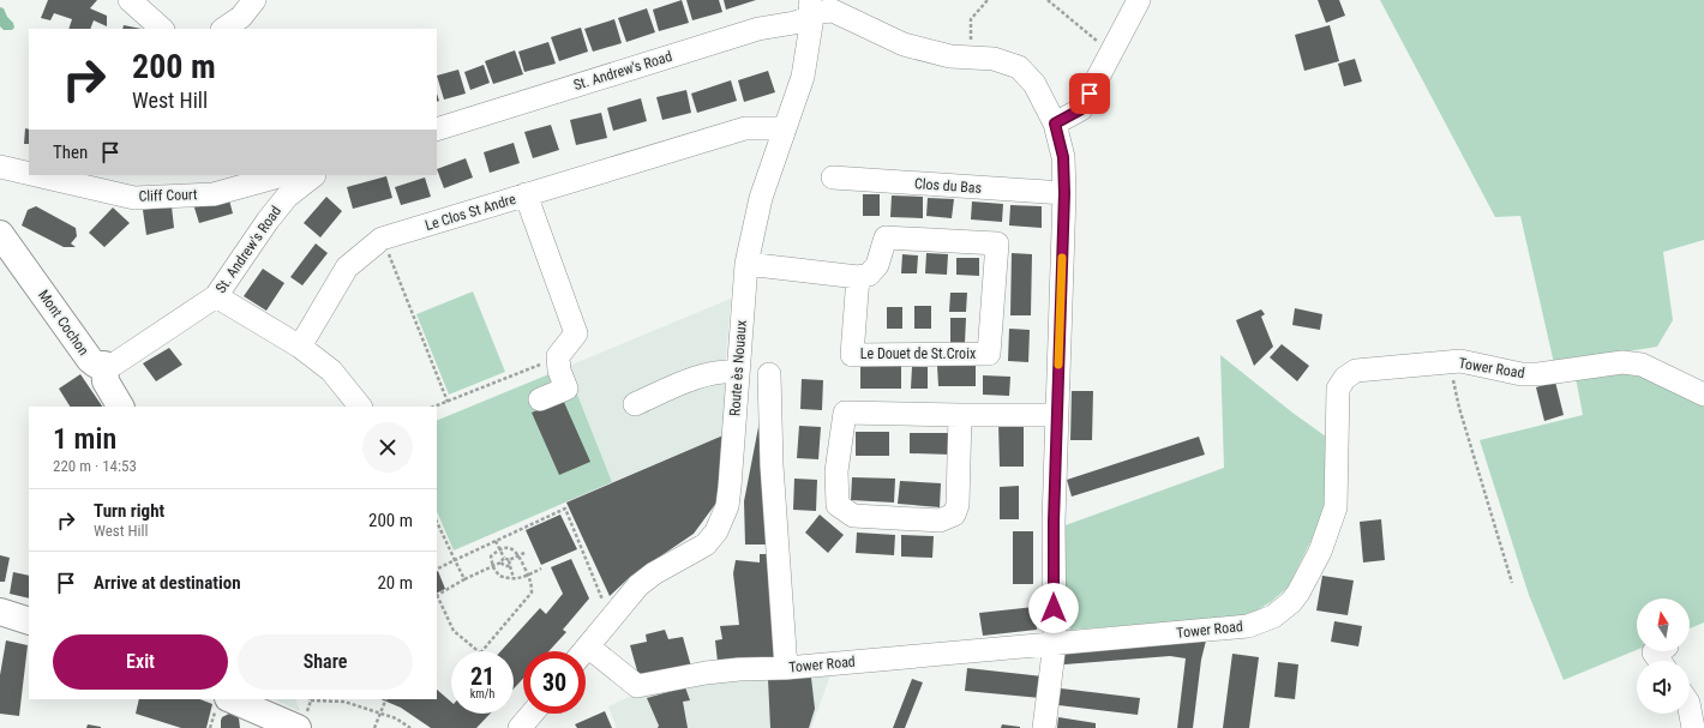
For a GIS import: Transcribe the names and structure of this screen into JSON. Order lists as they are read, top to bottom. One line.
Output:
{"streets":{"main road":["Mont Cochon"],"street":["St. Andrew's Road","Clos du Bas","Cliff Court","Le Clos St Andre","Le Douet de St.Croix","Route ès Nouaux","Tower Road"]},"crossings":[["St. Andrew's Road","Clos du Bas"],["St. Andrew's Road","Cliff Court"],["St. Andrew's Road","Mont Cochon"],["St. Andrew's Road","Route ès Nouaux"],["St. Andrew's Road","Tower Road"],["Le Clos St Andre","Route ès Nouaux"]],"north":"top","page":{"turn":["200 m","West Hill"],"then":"Then","heading":["1 min","220 m · 14:53"],"list":[{"name":"Turn right","note":"West Hill","value":"200 m"},{"name":"Arrive at destination","value":"20 m"}],"buttons":["Exit","Share"],"speed":"21 km/h","limit":"30"}}
